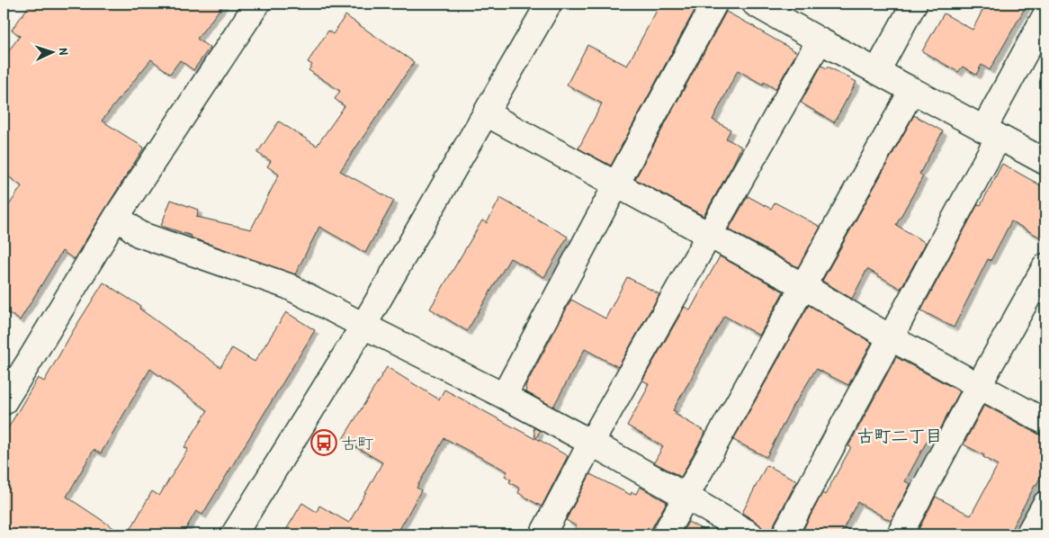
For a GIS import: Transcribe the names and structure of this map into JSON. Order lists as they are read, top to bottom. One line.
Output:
{"districts":["古町二丁目"],"places":{"bus stop":["古町"]},"north":"right"}
